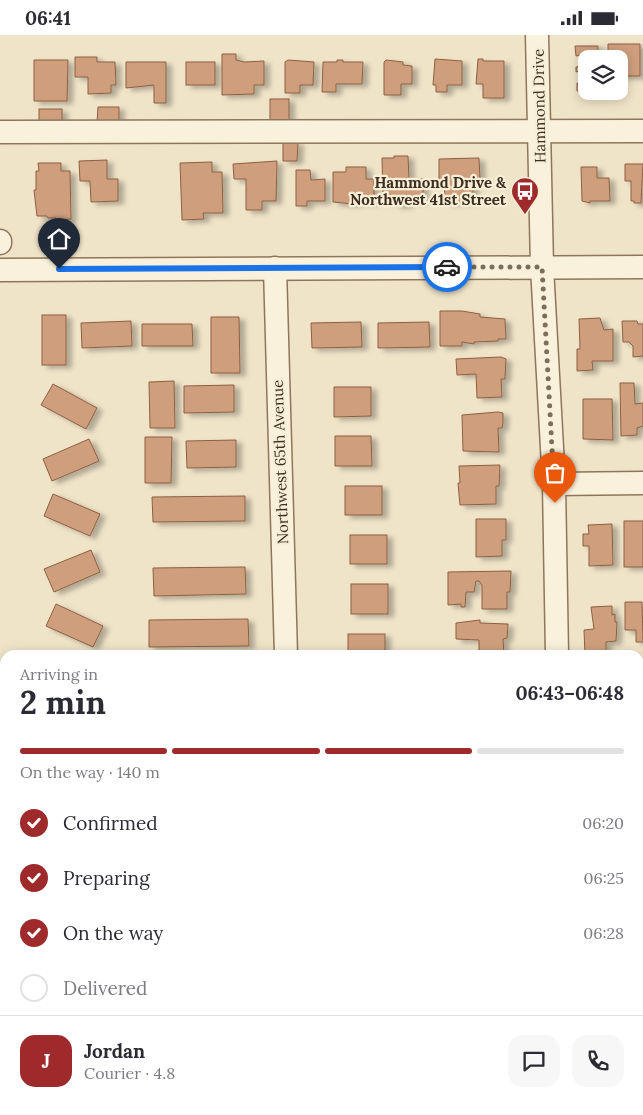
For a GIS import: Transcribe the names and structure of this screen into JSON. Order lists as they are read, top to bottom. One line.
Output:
{"streets":{"street":["Hammond Drive","Northwest 65th Avenue"]},"places":{"bus stop":["Hammond Drive & Northwest 41st Street"]},"page":{"status":"06:41","heading":["2 min","Arriving in","06:43–06:48"],"panel":["Jordan","Courier · 4.8"],"bar":"On the way · 140 m","list":[["Confirmed","06:20"],["Preparing","06:25"],["On the way","06:28"],"Delivered"],"round":"J"}}
